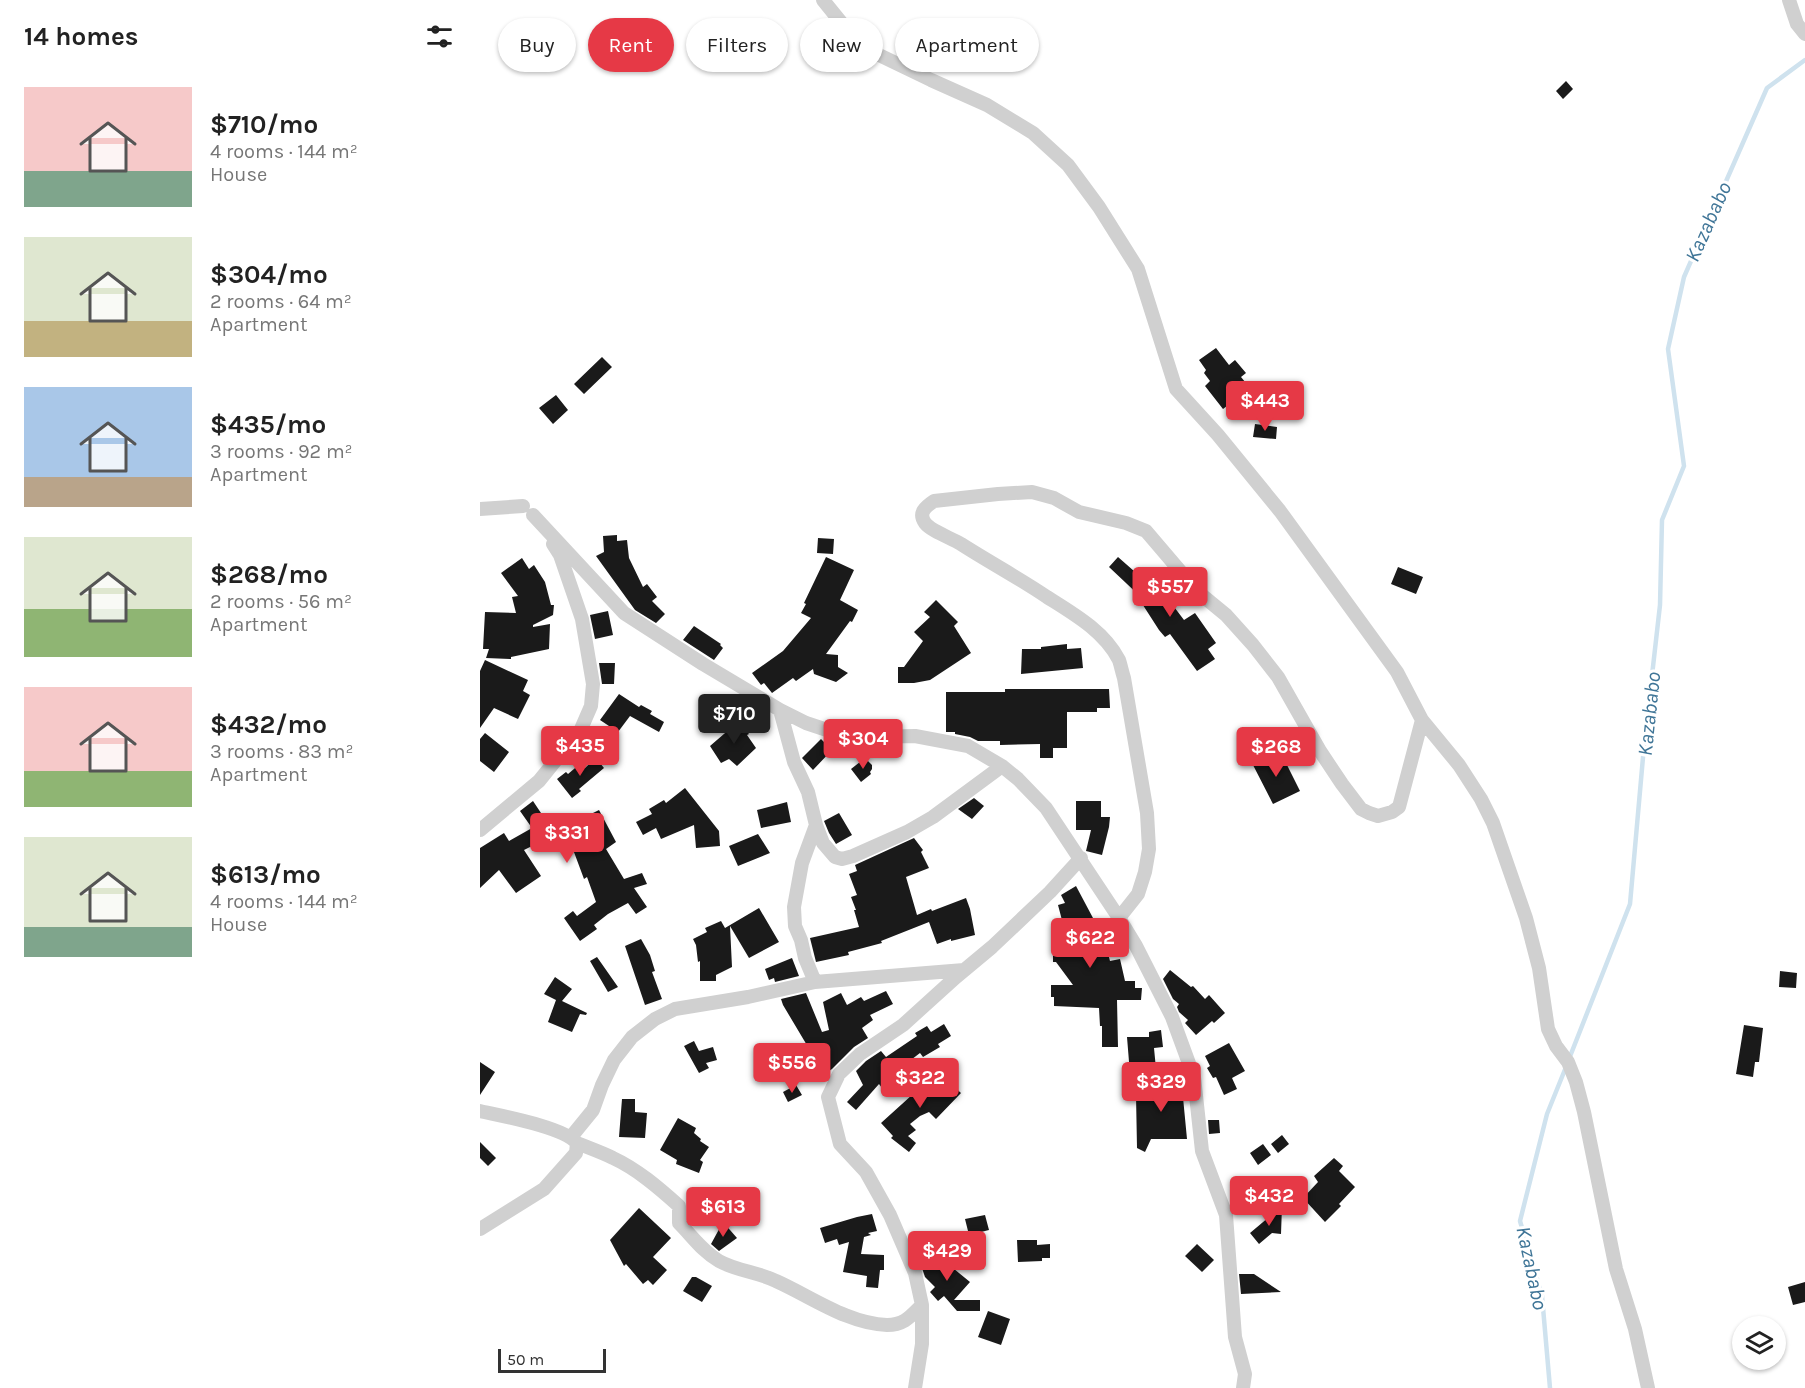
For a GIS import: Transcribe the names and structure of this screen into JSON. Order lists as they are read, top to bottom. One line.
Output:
{"water":["Kazababo"],"scale_bar":"50 m","page":{"heading":"14 homes","chip":["Buy","Rent","Filters","New","Apartment"],"list":[{"name":"$710/mo","note":"4 rooms · 144 m² · House"},{"name":"$304/mo","note":"2 rooms · 64 m² · Apartment"},{"name":"$435/mo","note":"3 rooms · 92 m² · Apartment"},{"name":"$268/mo","note":"2 rooms · 56 m² · Apartment"},{"name":"$432/mo","note":"3 rooms · 83 m² · Apartment"},{"name":"$613/mo","note":"4 rooms · 144 m² · House"}],"price":["$443","$557","$710","$304","$435","$268","$331","$622","$556","$322","$329","$432","$613","$429"],"scale":"50 m"}}
